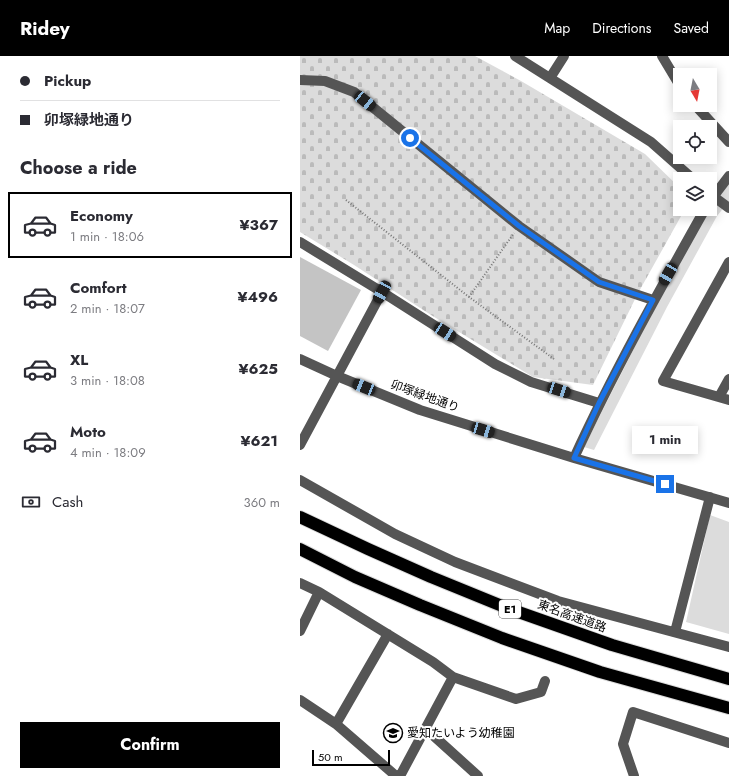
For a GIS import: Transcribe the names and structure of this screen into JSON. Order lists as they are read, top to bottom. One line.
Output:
{"streets":{"highway":["E1","東名高速道路"],"street":["卯塚緑地通り"]},"places":{"school or university":["愛知たいよう幼稚園"]},"scale_bar":"50 m","north":"bottom","page":{"header":"Ridey","nav":["Map","Directions","Saved"],"banner":["Pickup","卯塚緑地通り"],"heading":"Choose a ride","list":[{"name":"Economy","note":"1 min · 18:06","value":"¥367"},{"name":"Comfort","note":"2 min · 18:07","value":"¥496"},{"name":"XL","note":"3 min · 18:08","value":"¥625"},{"name":"Moto","note":"4 min · 18:09","value":"¥621"}],"bubble":"1 min","pay":["Cash","360 m"],"buttons":"Confirm","scale":"50 m"}}
